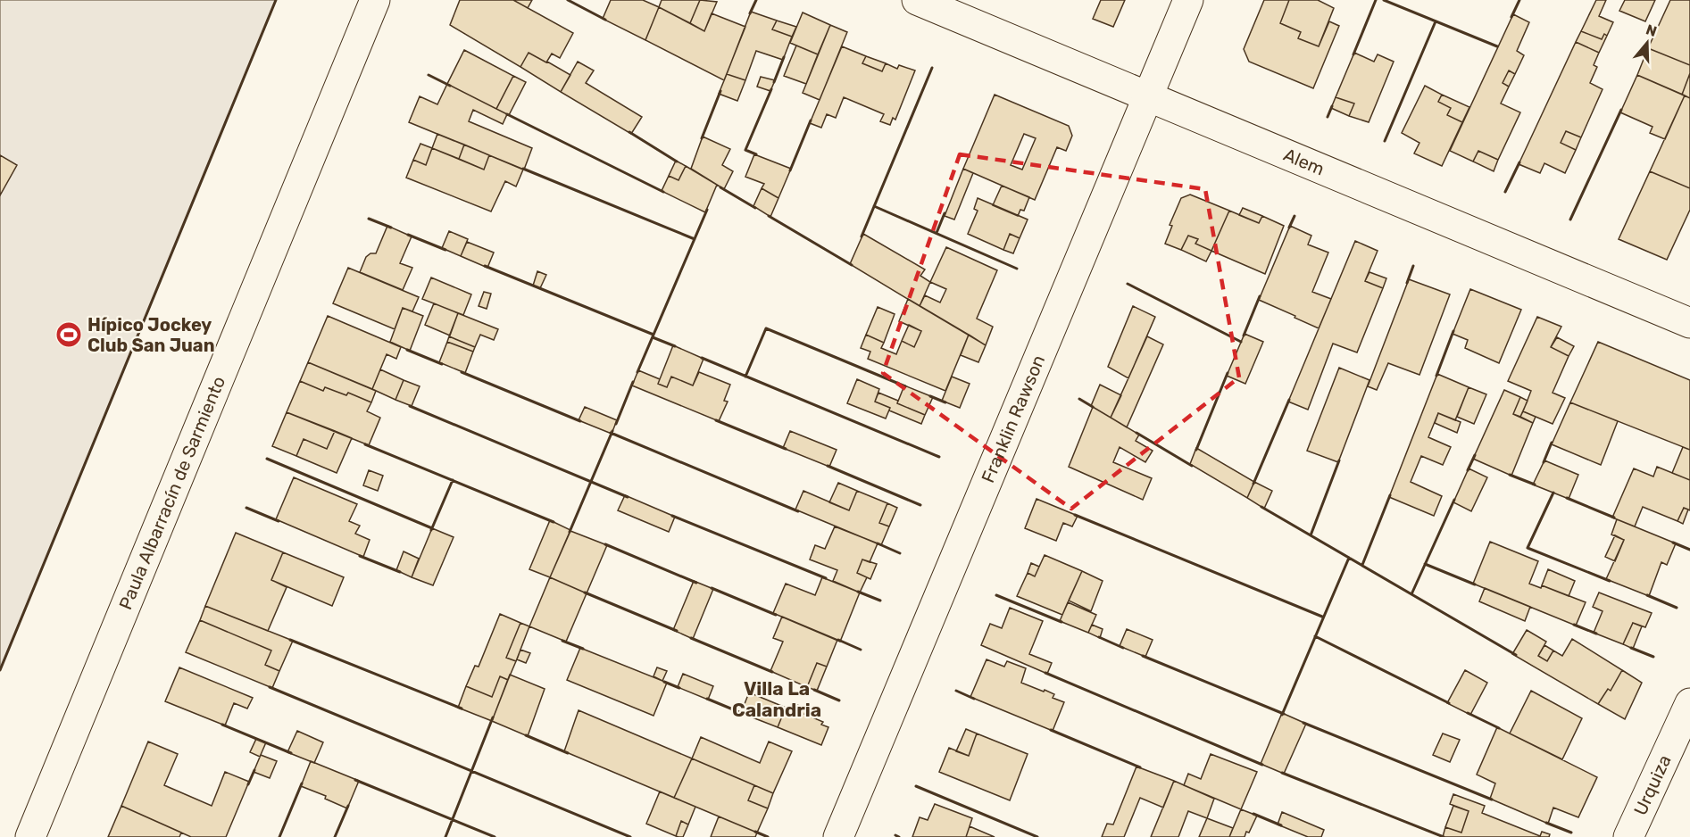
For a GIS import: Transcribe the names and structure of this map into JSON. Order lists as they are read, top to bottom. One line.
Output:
{"streets":{"street":["Alem","Franklin Rawson","Paula Albarracín de Sarmiento","Urquiza"]},"crossings":[["Alem","Franklin Rawson"]],"districts":["Villa La Calandria"],"places":{"sports":["Hípico Jockey Club San Juan"]},"north":"top"}
